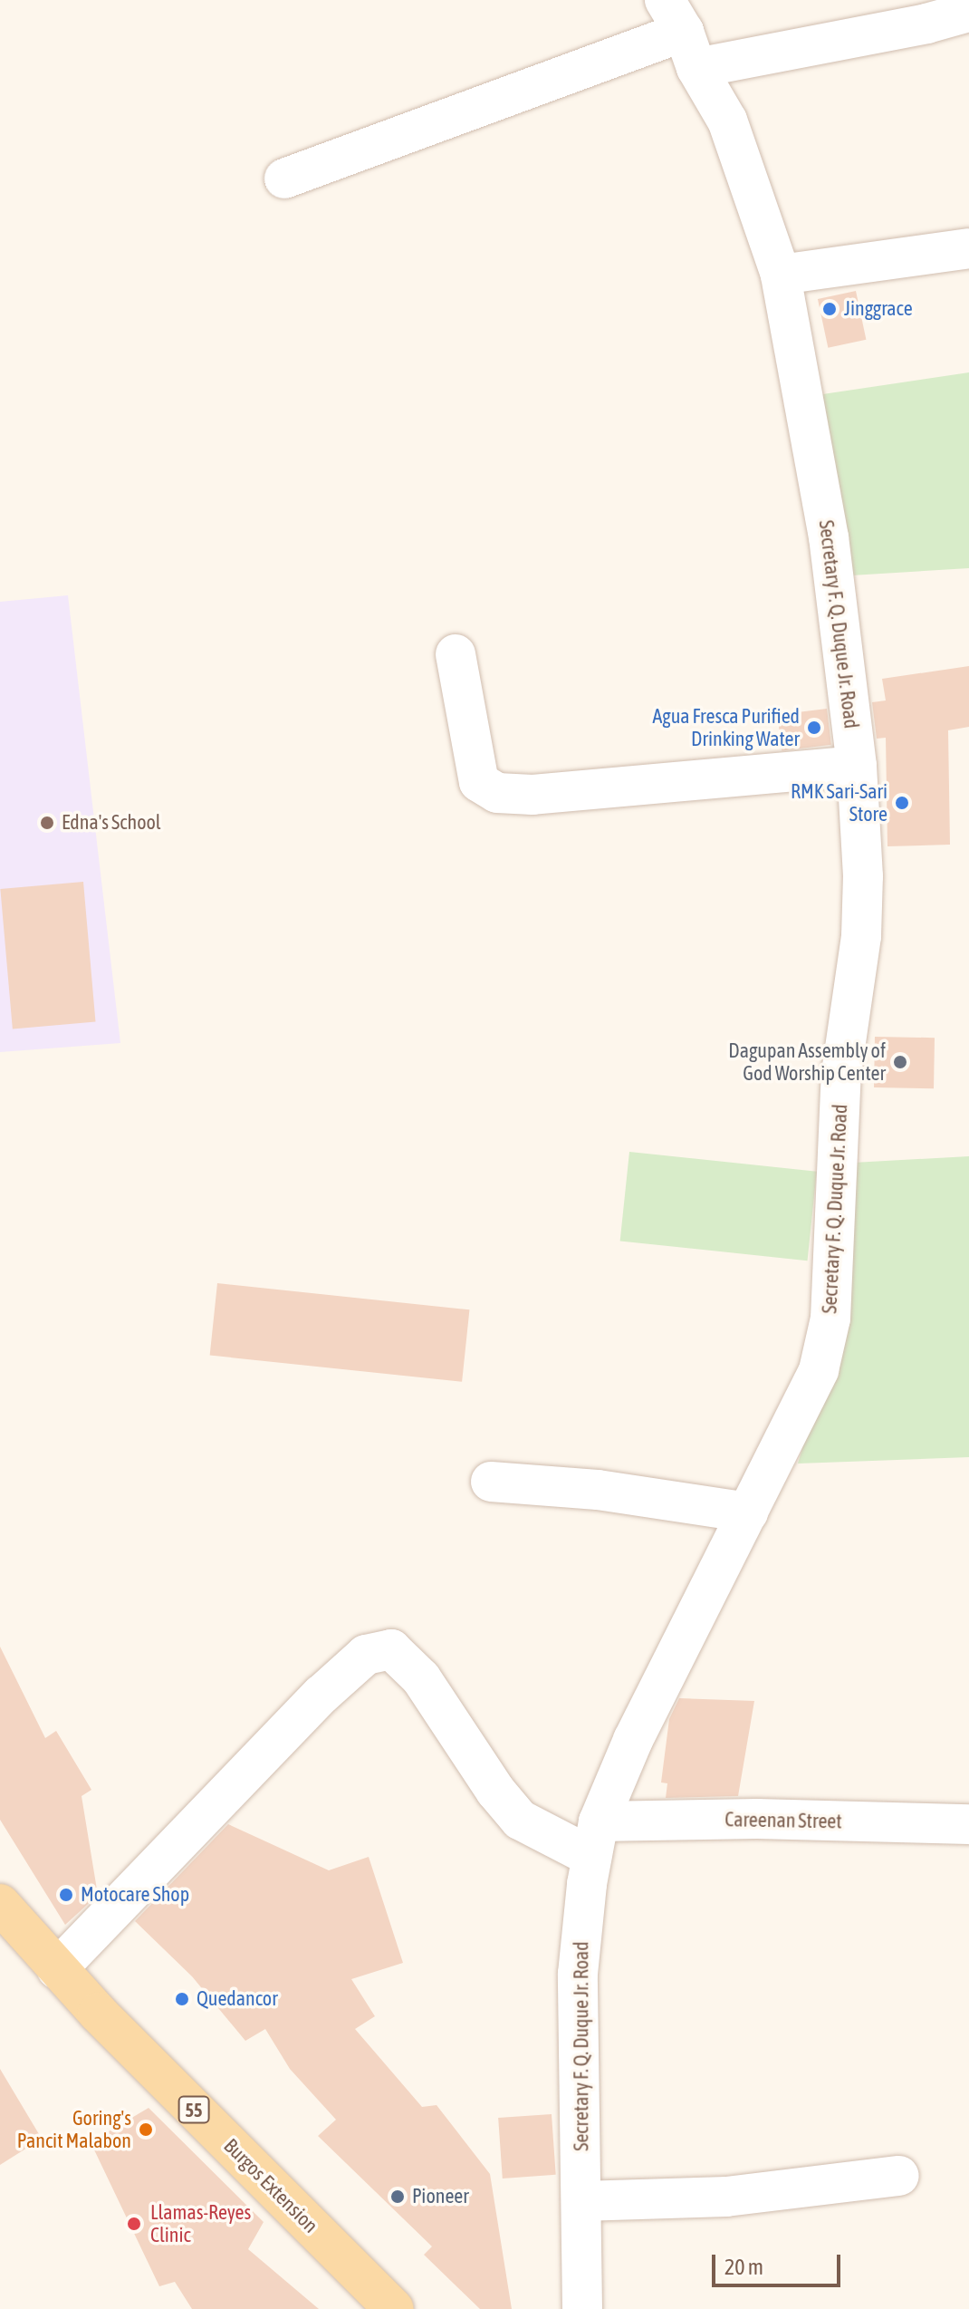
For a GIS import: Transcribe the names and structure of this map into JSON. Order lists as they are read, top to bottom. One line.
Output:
{"streets":{"main road":["55","Burgos Extension"],"street":["Secretary F. Q. Duque Jr. Road","Careenan Street"]},"crossings":[["Secretary F. Q. Duque Jr. Road","Careenan Street"]],"places":["Jinggrace","Agua Fresca Purified Drinking Water","RMK Sari-Sari Store","Edna's School","Dagupan Assembly of God Worship Center","Motocare Shop","Quedancor","Goring's Pancit Malabon","Pioneer","Llamas-Reyes Clinic"],"scale_bar":"20 m"}
